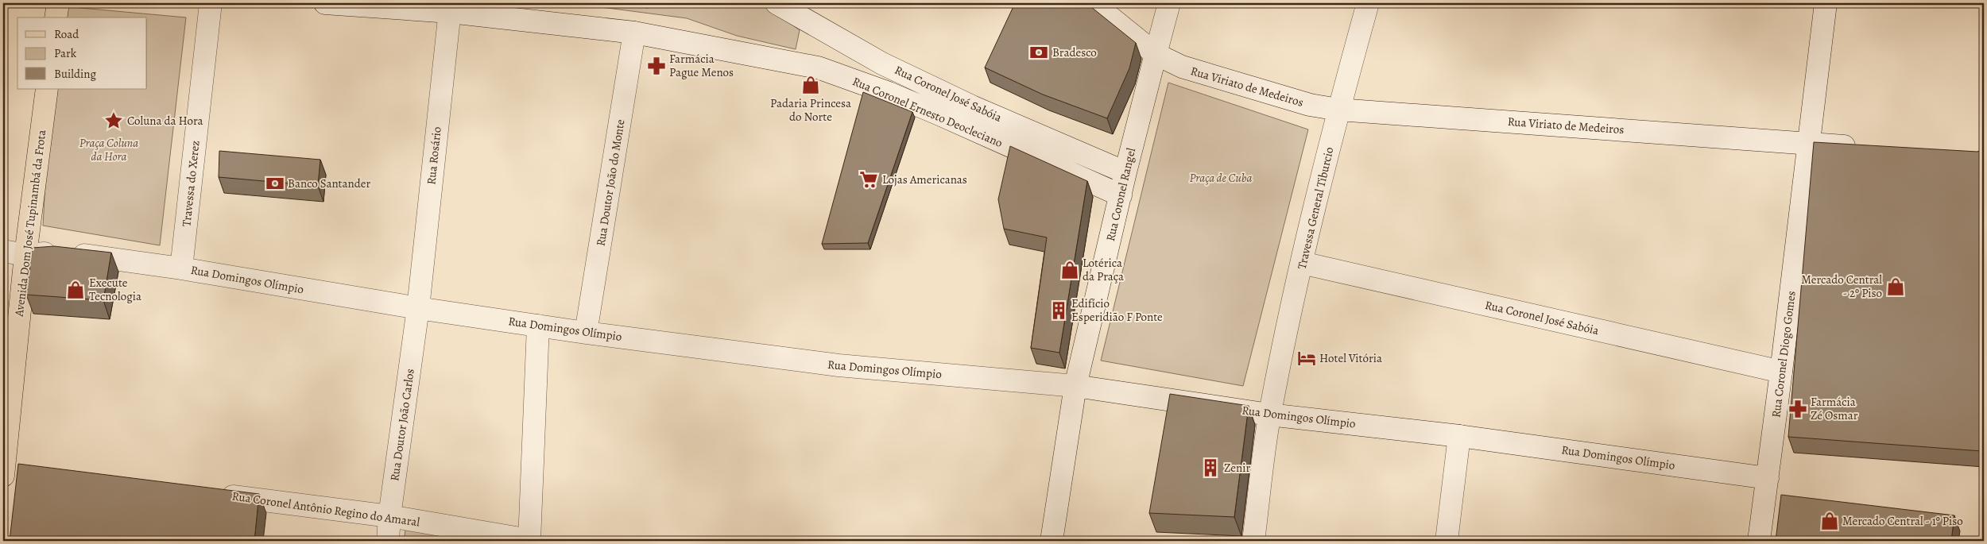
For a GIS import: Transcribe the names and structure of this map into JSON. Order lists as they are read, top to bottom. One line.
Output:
{"streets":{"main road":["Avenida Dom José Tupinambá da Frota"],"street":["Rua Viriato de Medeiros","Rua Coronel José Sabóia","Rua Coronel Ernesto Deocleciano","Rua Rosário","Rua Doutor João do Monte","Travessa do Xerez","Rua Coronel Rangel","Travessa General Tiburcio","Rua Domingos Olímpio","Rua Coronel Diogo Gomes","Rua Doutor João Carlos","Rua Coronel Antônio Regino do Amaral"]},"crossings":[["Rua Viriato de Medeiros","Rua Coronel Rangel"],["Rua Viriato de Medeiros","Travessa General Tiburcio"],["Rua Viriato de Medeiros","Rua Coronel Diogo Gomes"],["Rua Coronel José Sabóia","Rua Coronel Rangel"],["Rua Coronel José Sabóia","Travessa General Tiburcio"],["Rua Coronel José Sabóia","Rua Coronel Diogo Gomes"],["Rua Coronel Ernesto Deocleciano","Rua Rosário"],["Rua Coronel Ernesto Deocleciano","Rua Doutor João do Monte"],["Rua Coronel Ernesto Deocleciano","Rua Coronel Rangel"],["Rua Rosário","Rua Domingos Olímpio"],["Rua Rosário","Rua Doutor João Carlos"],["Rua Doutor João do Monte","Rua Domingos Olímpio"],["Travessa do Xerez","Rua Domingos Olímpio"],["Rua Coronel Rangel","Rua Domingos Olímpio"],["Travessa General Tiburcio","Rua Domingos Olímpio"],["Avenida Dom José Tupinambá da Frota","Rua Domingos Olímpio"],["Rua Domingos Olímpio","Rua Coronel Diogo Gomes"],["Rua Domingos Olímpio","Rua Doutor João Carlos"],["Rua Doutor João Carlos","Rua Coronel Antônio Regino do Amaral"]],"parks":["Praça Coluna da Hora","Praça de Cuba"],"places":{"bank":["Bradesco","Banco Santander"],"pharmacy":["Farmácia Pague Menos","Farmácia Zé Osmar"],"shop":["Padaria Princesa do Norte","Lotérica da Praça","Mercado Central - 2º Piso","Execute Tecnologia","Mercado Central - 1º Piso"],"place":["Coluna da Hora"],"supermarket":["Lojas Americanas"],"building":["Edifício Esperidião F Ponte","Zenir"],"hotel":["Hotel Vitória"]},"legend":["Road","Park","Building"]}
